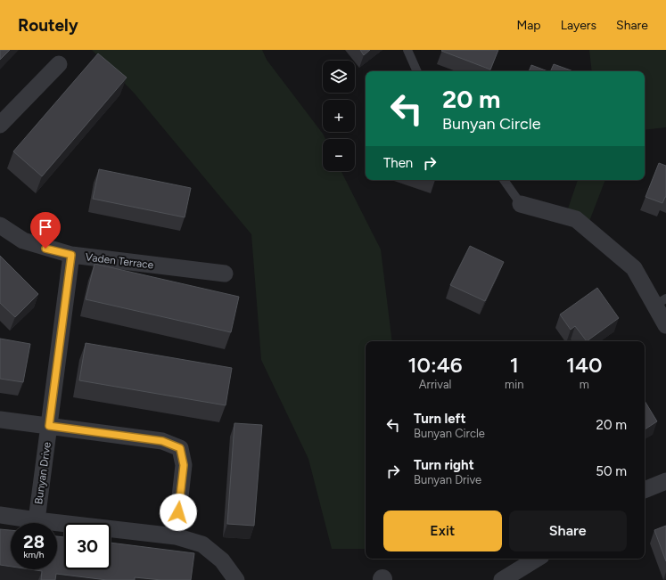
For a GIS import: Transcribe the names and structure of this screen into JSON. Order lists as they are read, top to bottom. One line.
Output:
{"streets":{"street":["Vaden Terrace","Bunyan Drive"]},"crossings":[["Vaden Terrace","Bunyan Drive"]],"page":{"header":"Routely","nav":["Map","Layers","Share"],"map_buttons":["+","−"],"turn":["20 m","Bunyan Circle"],"then":"Then","eta":["10:46","Arrival","1","min","140","m"],"list":[{"name":"Turn left","note":"Bunyan Circle","value":"20 m"},{"name":"Turn right","note":"Bunyan Drive","value":"50 m"}],"buttons":["Exit","Share"],"speed":"28 km/h","limit":"30"}}
